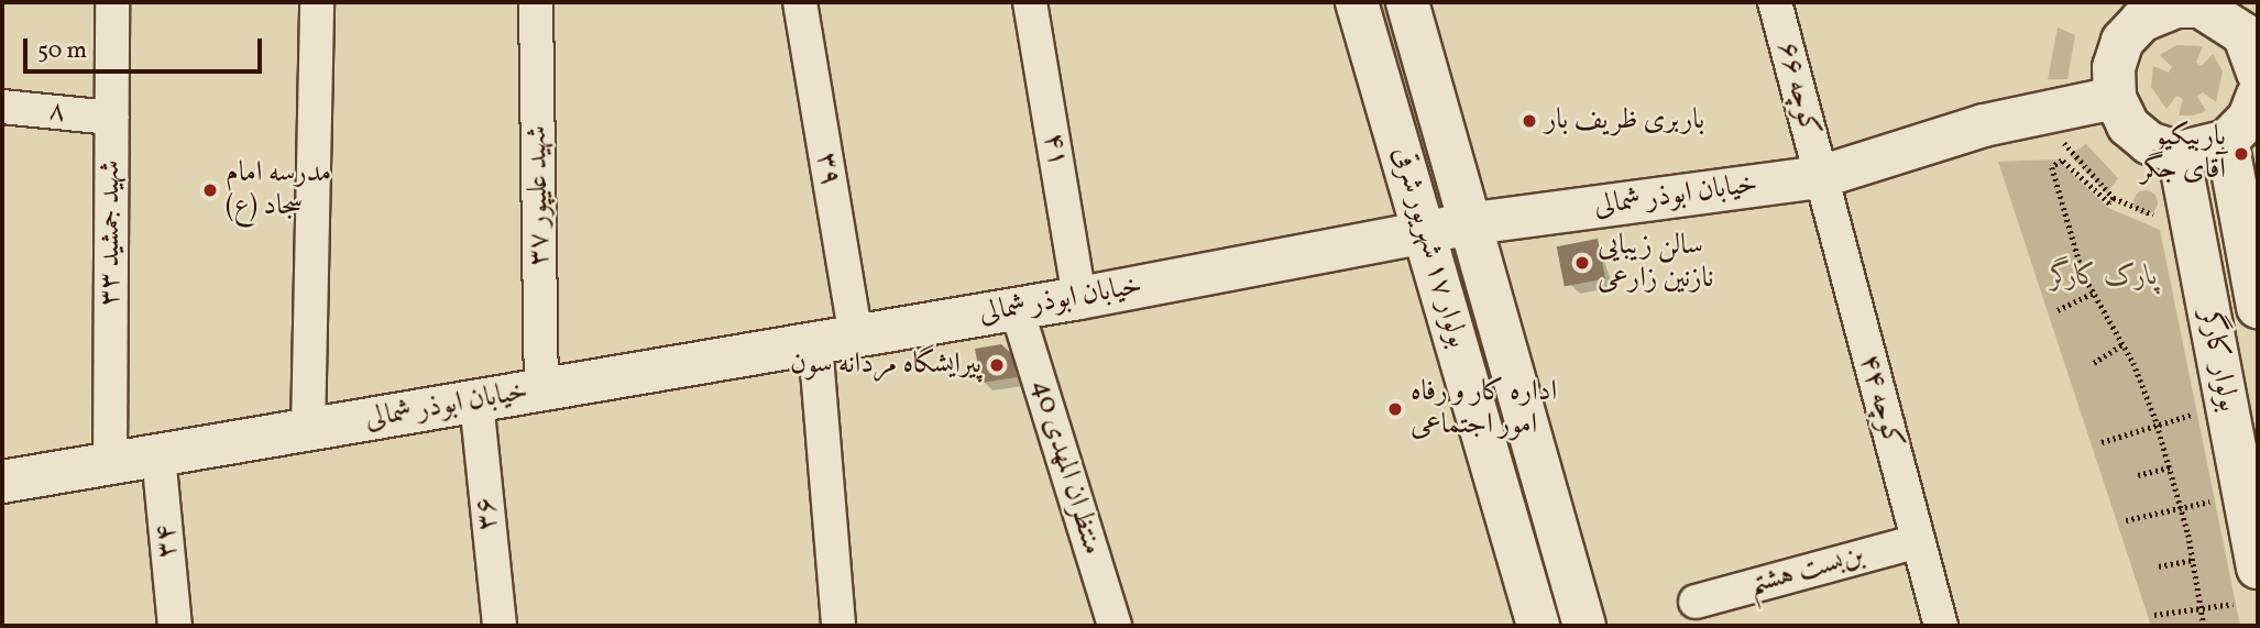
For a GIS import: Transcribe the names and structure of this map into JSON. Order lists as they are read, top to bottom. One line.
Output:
{"streets":{"street":["کوچه ۶۶","۸","۴۱","۳۹","شهید علیپور ۳۷","خیابان ابوذر شمالی","شهید جمشید ۳۳","بولوار ۱۷ شهریور شرقی","بولوار کارگر","کوچه ۴۴","منتظران المهدی 40","۳۶","۳۴","بن‌بست هشتم"]},"crossings":[["کوچه ۶۶","خیابان ابوذر شمالی"],["کوچه ۶۶","کوچه ۴۴"],["۸","شهید جمشید ۳۳"],["۴۱","خیابان ابوذر شمالی"],["۳۹","خیابان ابوذر شمالی"],["شهید علیپور ۳۷","خیابان ابوذر شمالی"],["خیابان ابوذر شمالی","شهید جمشید ۳۳"],["خیابان ابوذر شمالی","بولوار ۱۷ شهریور شرقی"],["خیابان ابوذر شمالی","کوچه ۴۴"],["خیابان ابوذر شمالی","منتظران المهدی 40"],["خیابان ابوذر شمالی","۳۶"],["خیابان ابوذر شمالی","۳۴"],["کوچه ۴۴","بن‌بست هشتم"]],"parks":["پارک کارگر"],"places":["باربری ظریف بار","باربیکیو آقای جگر","مدرسه امام سجاد (ع)","سالن زیبایی نازنین زارعی","پیرایشگاه مردانه سون","اداره کار و رفاه امور اجتماعی"],"scale_bar":"50 m"}
